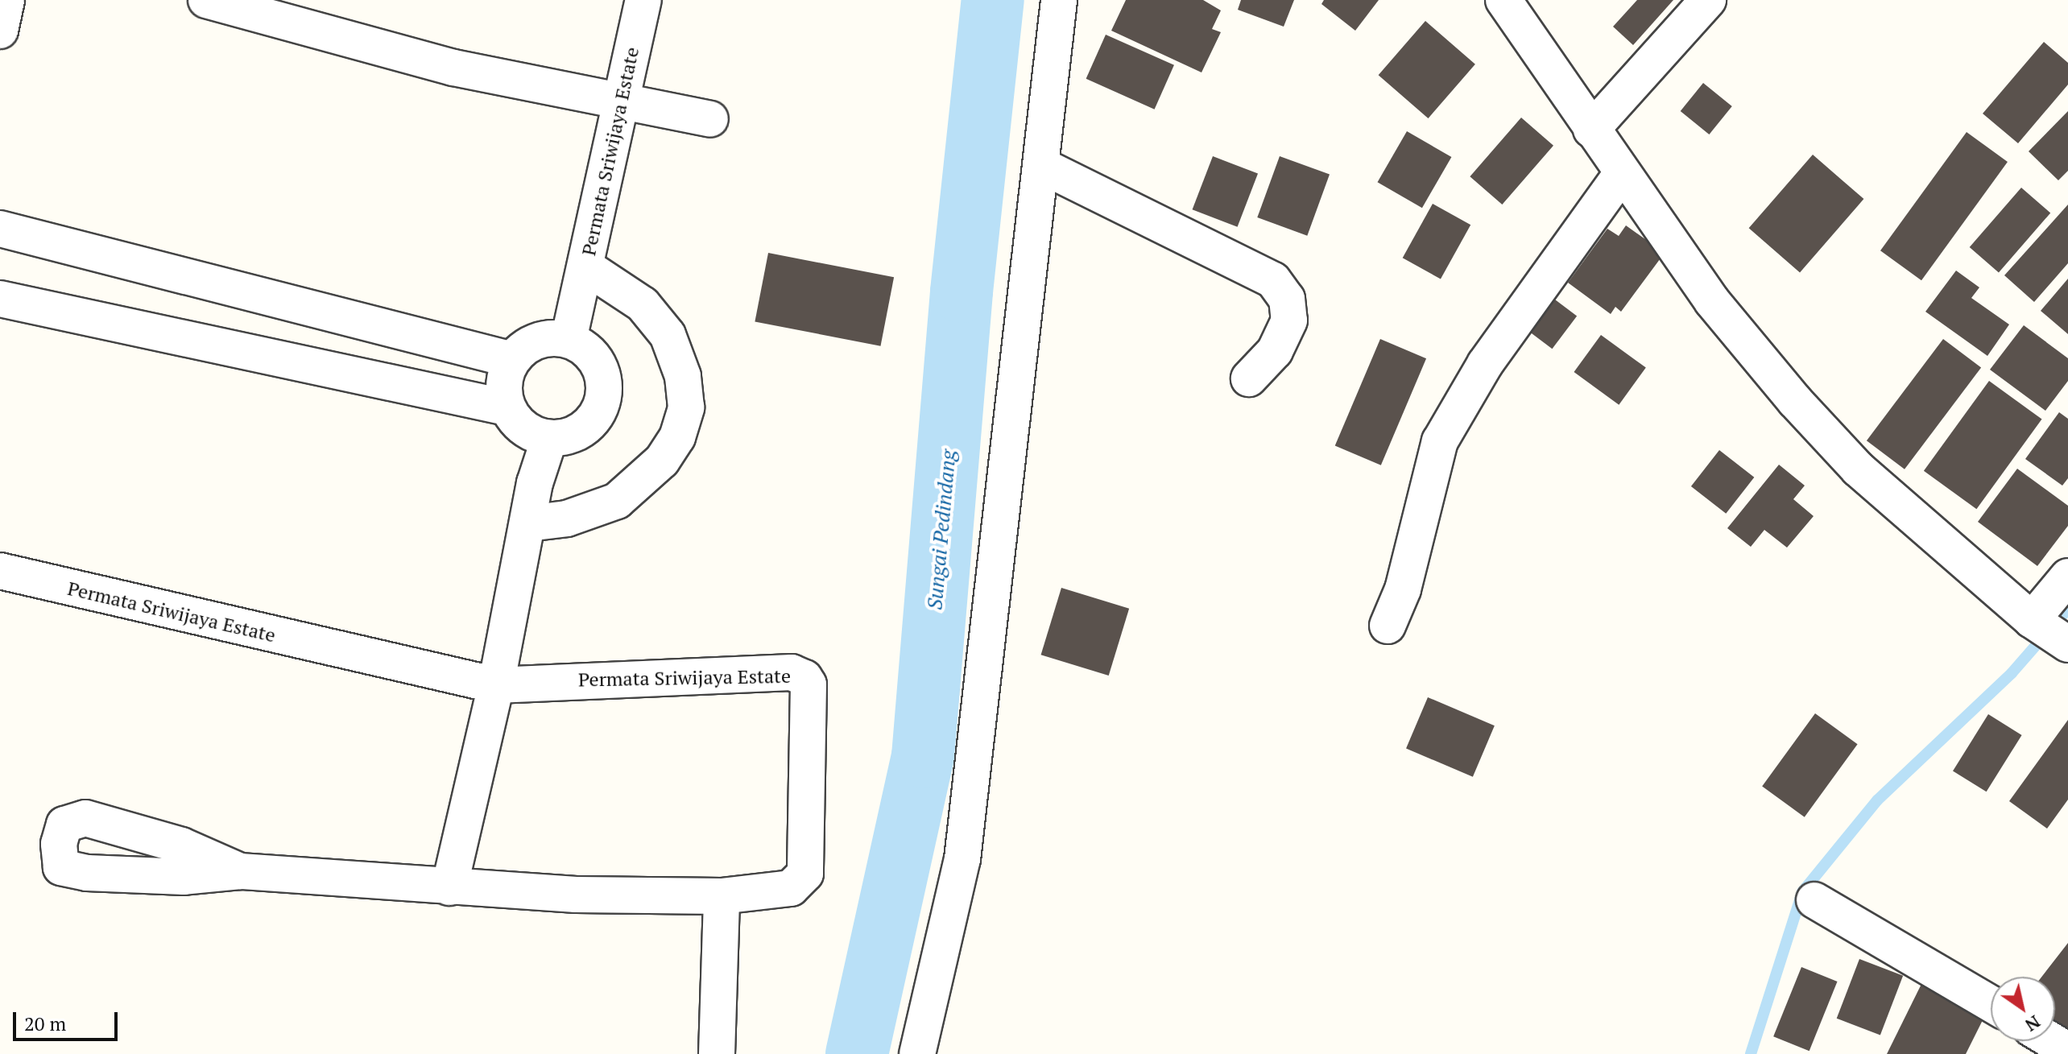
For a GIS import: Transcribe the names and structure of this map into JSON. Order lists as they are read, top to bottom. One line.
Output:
{"streets":{"street":["Permata Sriwijaya Estate"]},"water":["Sungai Pedindang"],"scale_bar":"20 m","north":"bottom right"}
